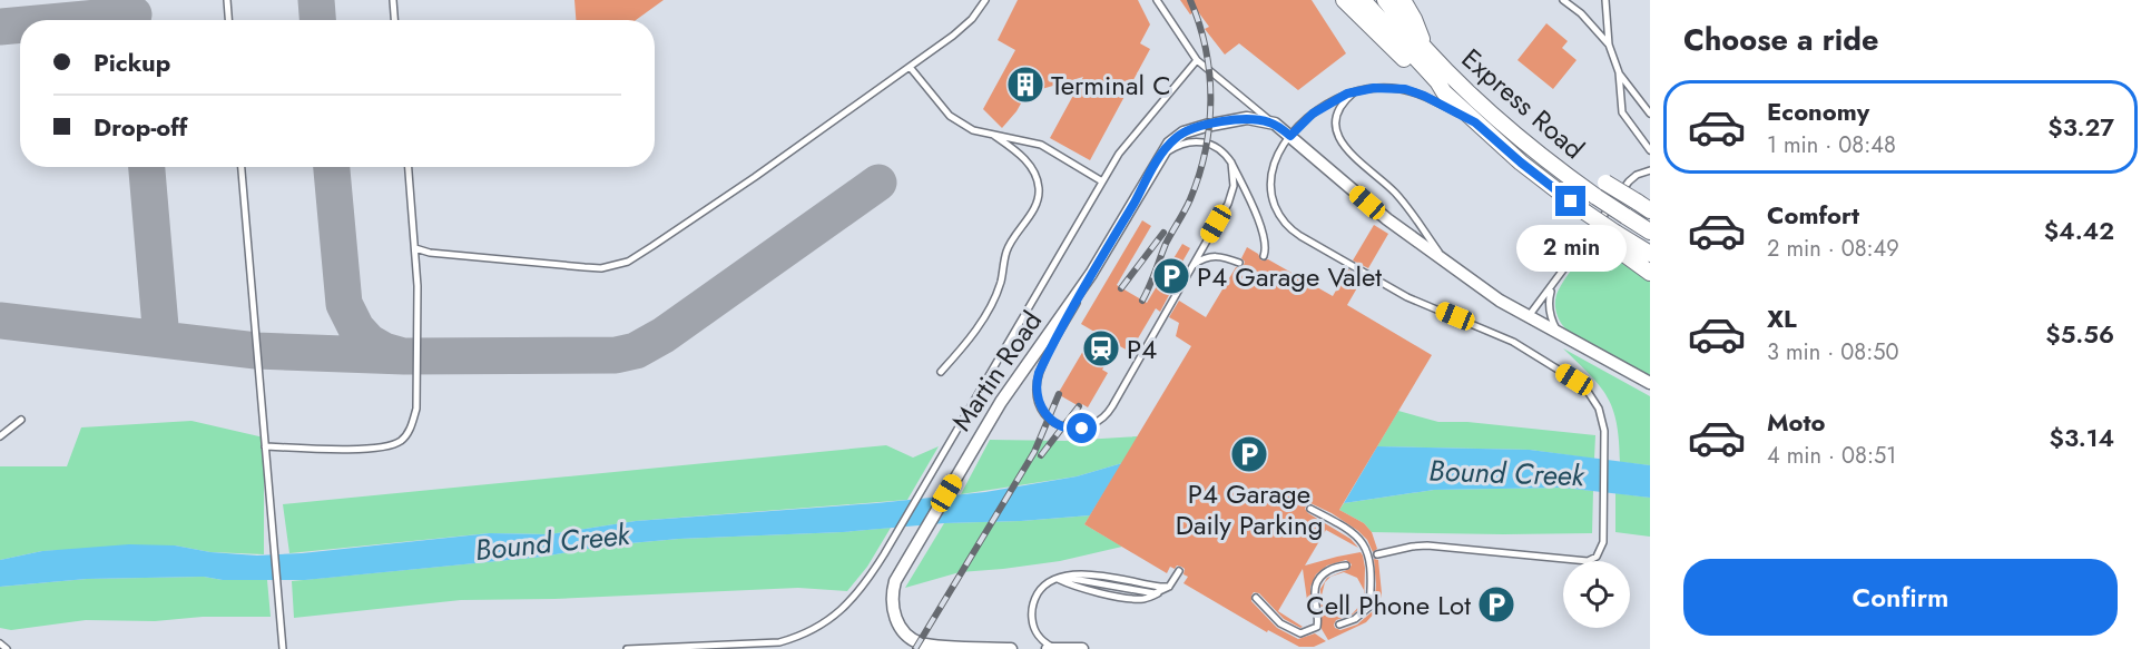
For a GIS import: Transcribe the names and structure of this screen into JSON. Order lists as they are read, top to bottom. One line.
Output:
{"streets":{"street":["Express Road","Martin Road"]},"water":["Bound Creek"],"places":{"building":["Terminal C"],"parking":["P4 Garage Valet","P4 Garage Daily Parking","Cell Phone Lot"],"station":["P4"]},"page":{"heading":"Choose a ride","banner":["Pickup","Drop-off"],"list":[{"name":"Economy","note":"1 min · 08:48","value":"$3.27"},{"name":"Comfort","note":"2 min · 08:49","value":"$4.42"},{"name":"XL","note":"3 min · 08:50","value":"$5.56"},{"name":"Moto","note":"4 min · 08:51","value":"$3.14"}],"bubble":"2 min","buttons":"Confirm"}}
